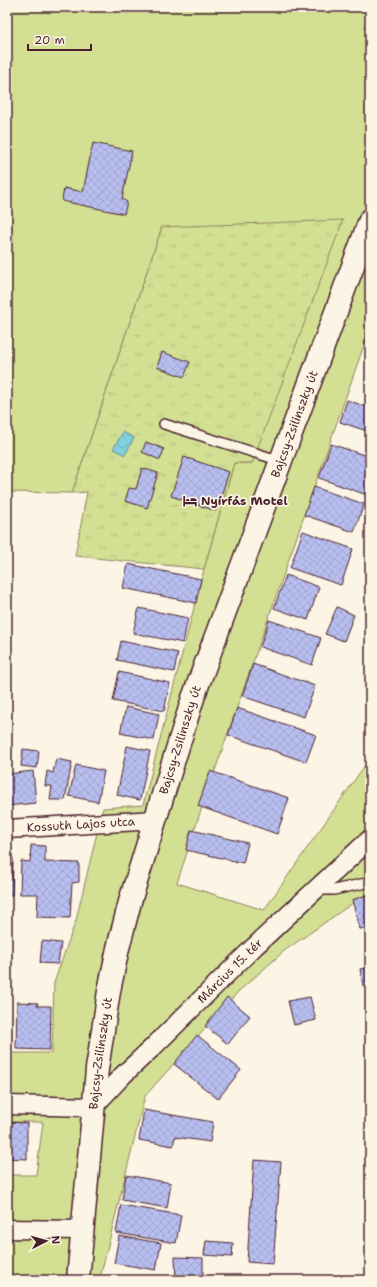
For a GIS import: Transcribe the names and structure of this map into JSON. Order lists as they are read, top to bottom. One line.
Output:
{"streets":{"main road":["Bajcsy-Zsilinszky út"],"street":["Kossuth Lajos utca","Március 15. tér"]},"crossings":[["Bajcsy-Zsilinszky út","Kossuth Lajos utca"],["Bajcsy-Zsilinszky út","Március 15. tér"]],"places":{"hotel":["Nyírfás Motel"]},"scale_bar":"20 m","north":"right"}
